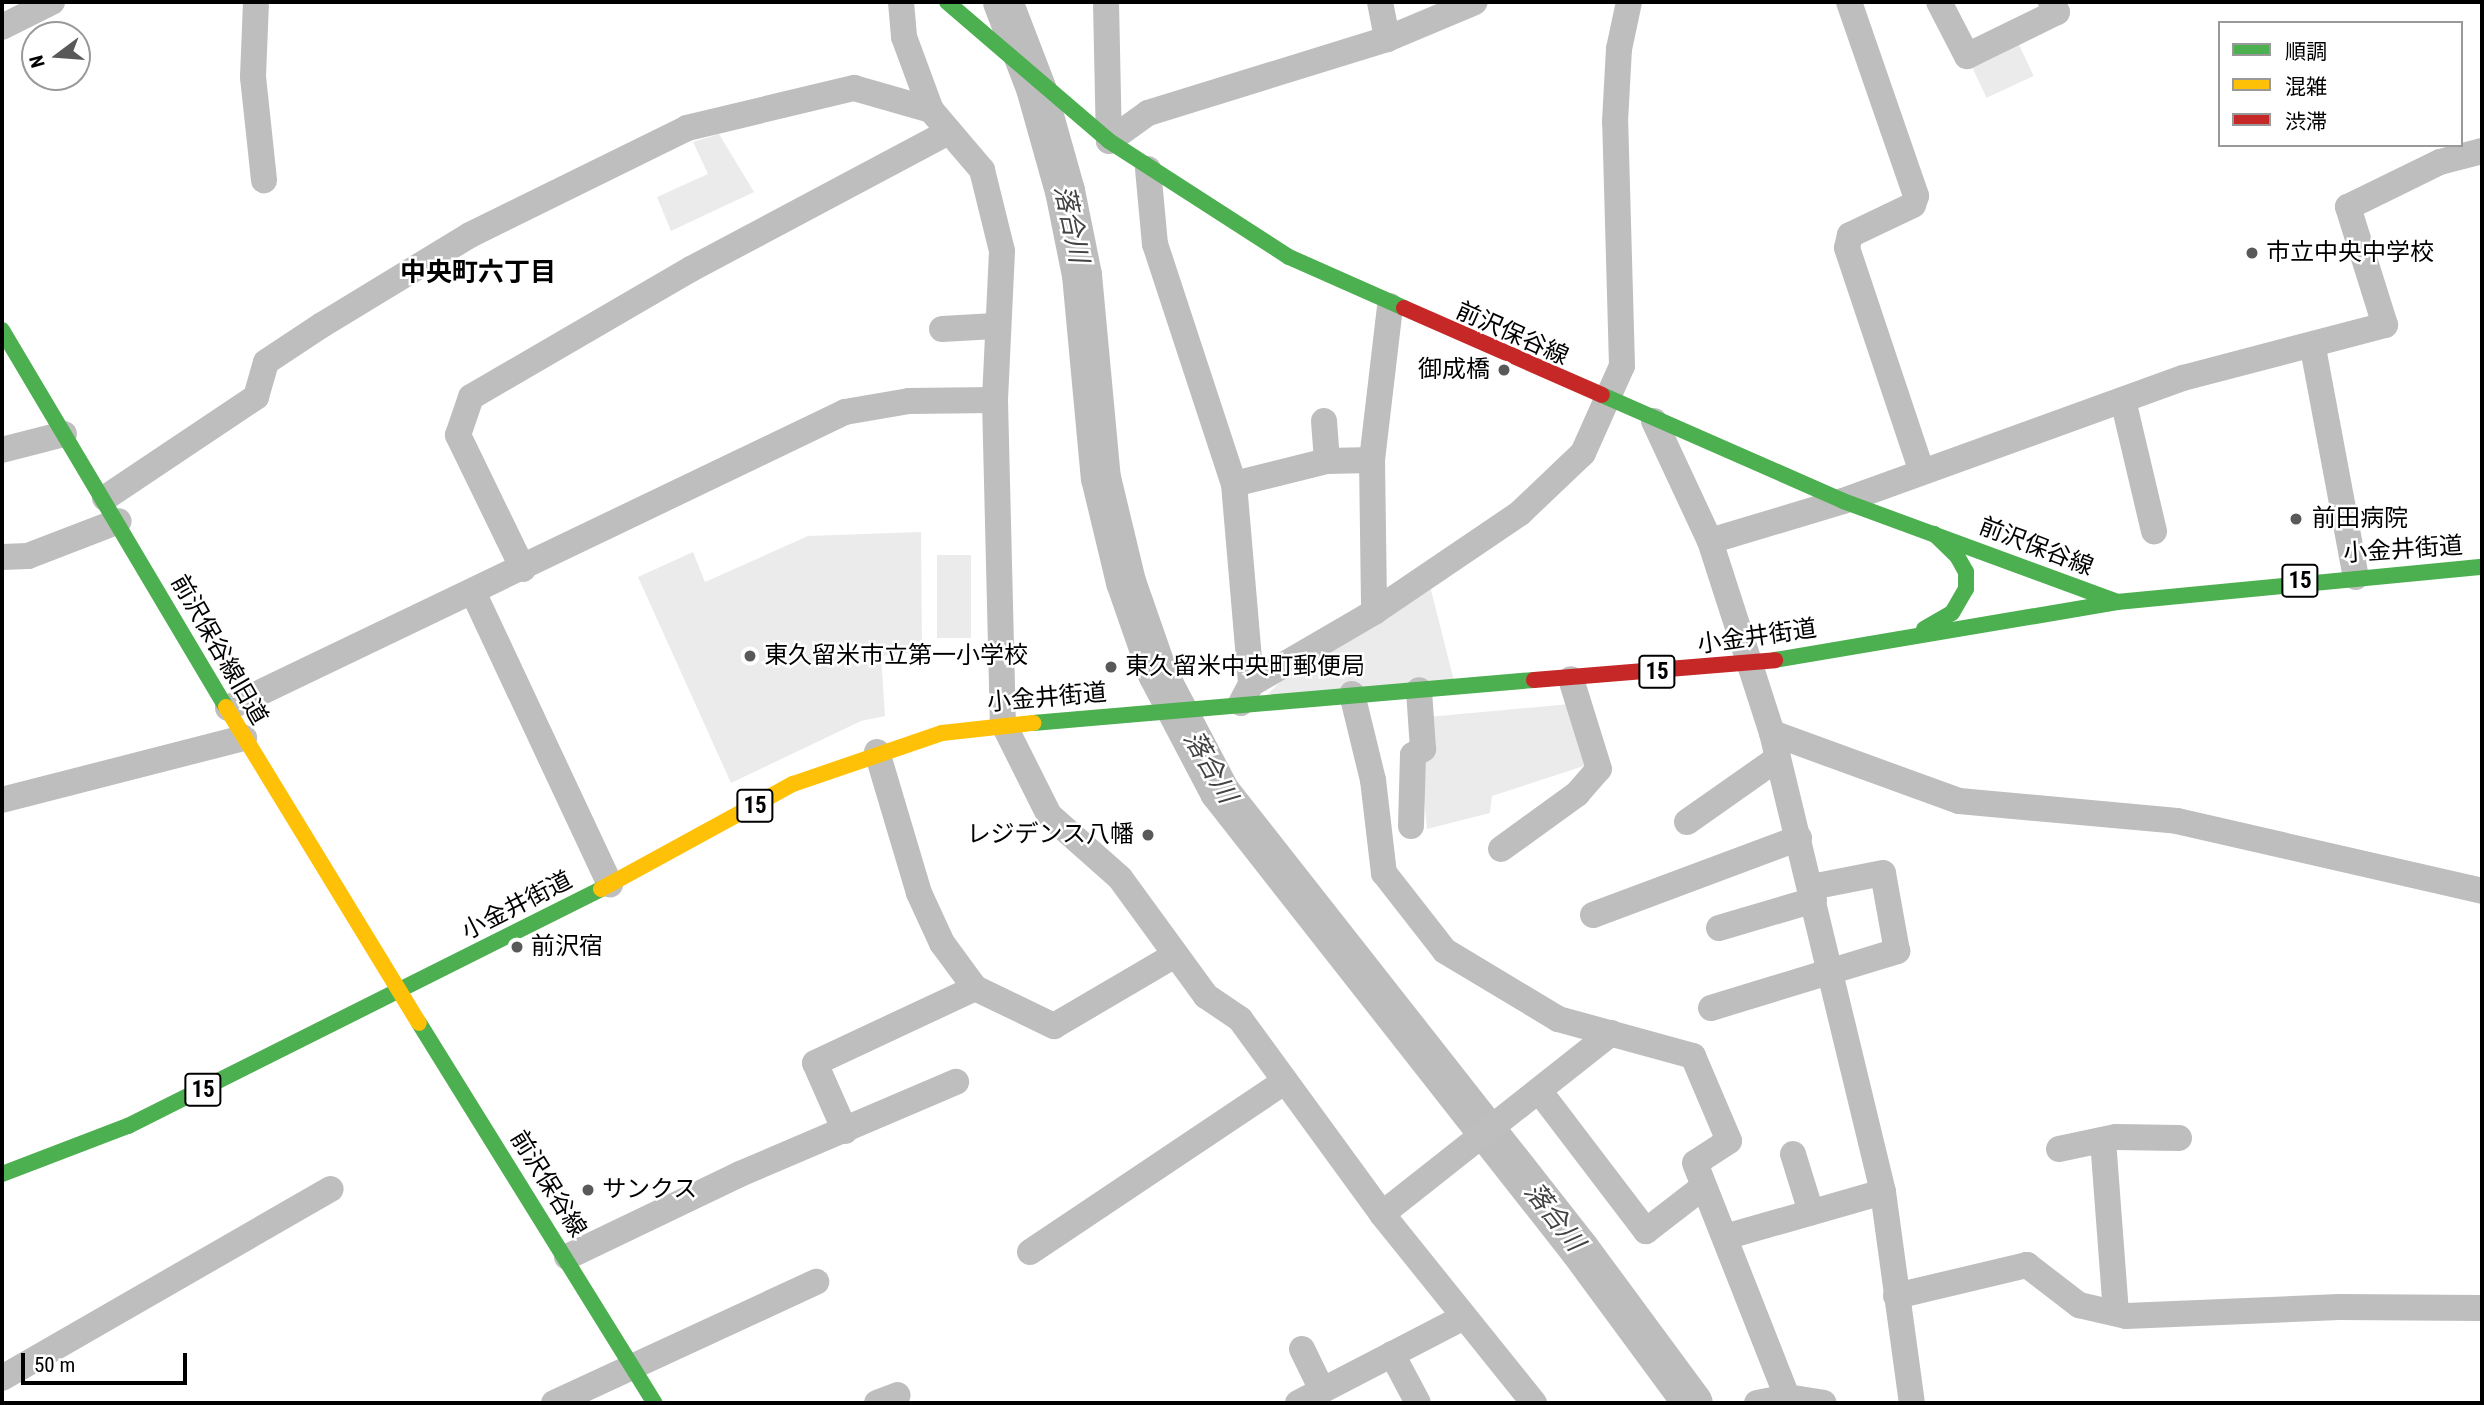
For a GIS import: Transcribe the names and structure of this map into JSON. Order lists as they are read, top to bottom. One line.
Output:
{"streets":{"main road":["前沢保谷線","小金井街道","15","前沢保谷線旧道"]},"crossings":[["前沢保谷線","小金井街道"],["前沢保谷線","前沢保谷線旧道"],["小金井街道","前沢保谷線旧道"]],"districts":["中央町六丁目"],"water":["落合川"],"places":["市立中央中学校","御成橋","前田病院","東久留米市立第一小学校","東久留米中央町郵便局","レジデンス八幡","前沢宿","サンクス"],"legend":["順調","混雑","渋滞"],"scale_bar":"50 m","north":"left"}
